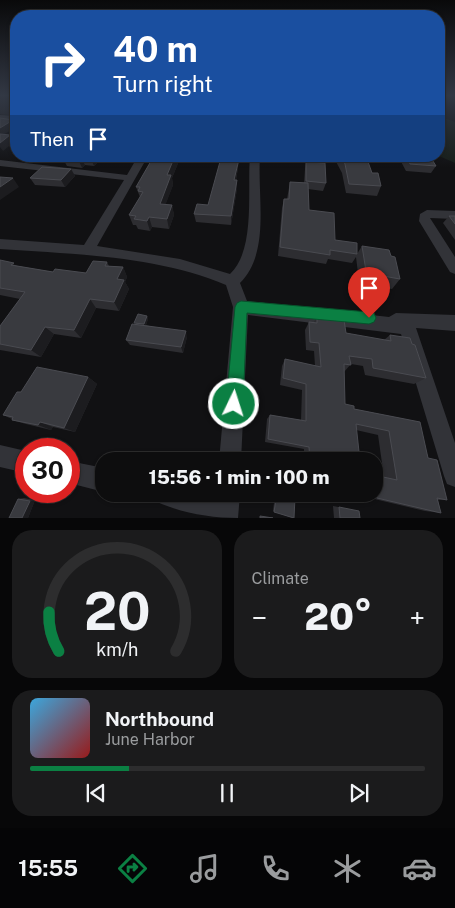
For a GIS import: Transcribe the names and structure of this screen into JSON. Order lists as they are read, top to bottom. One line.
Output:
{"page":{"turn":["40 m","Turn right"],"then":"Then","limit":"30","trip":"15:56 · 1 min · 100 m","tile":"Climate","heat":["−","20°","+"],"song":["Northbound","June Harbor"],"tabs":"15:55","gauge":["20","km/h"]}}
